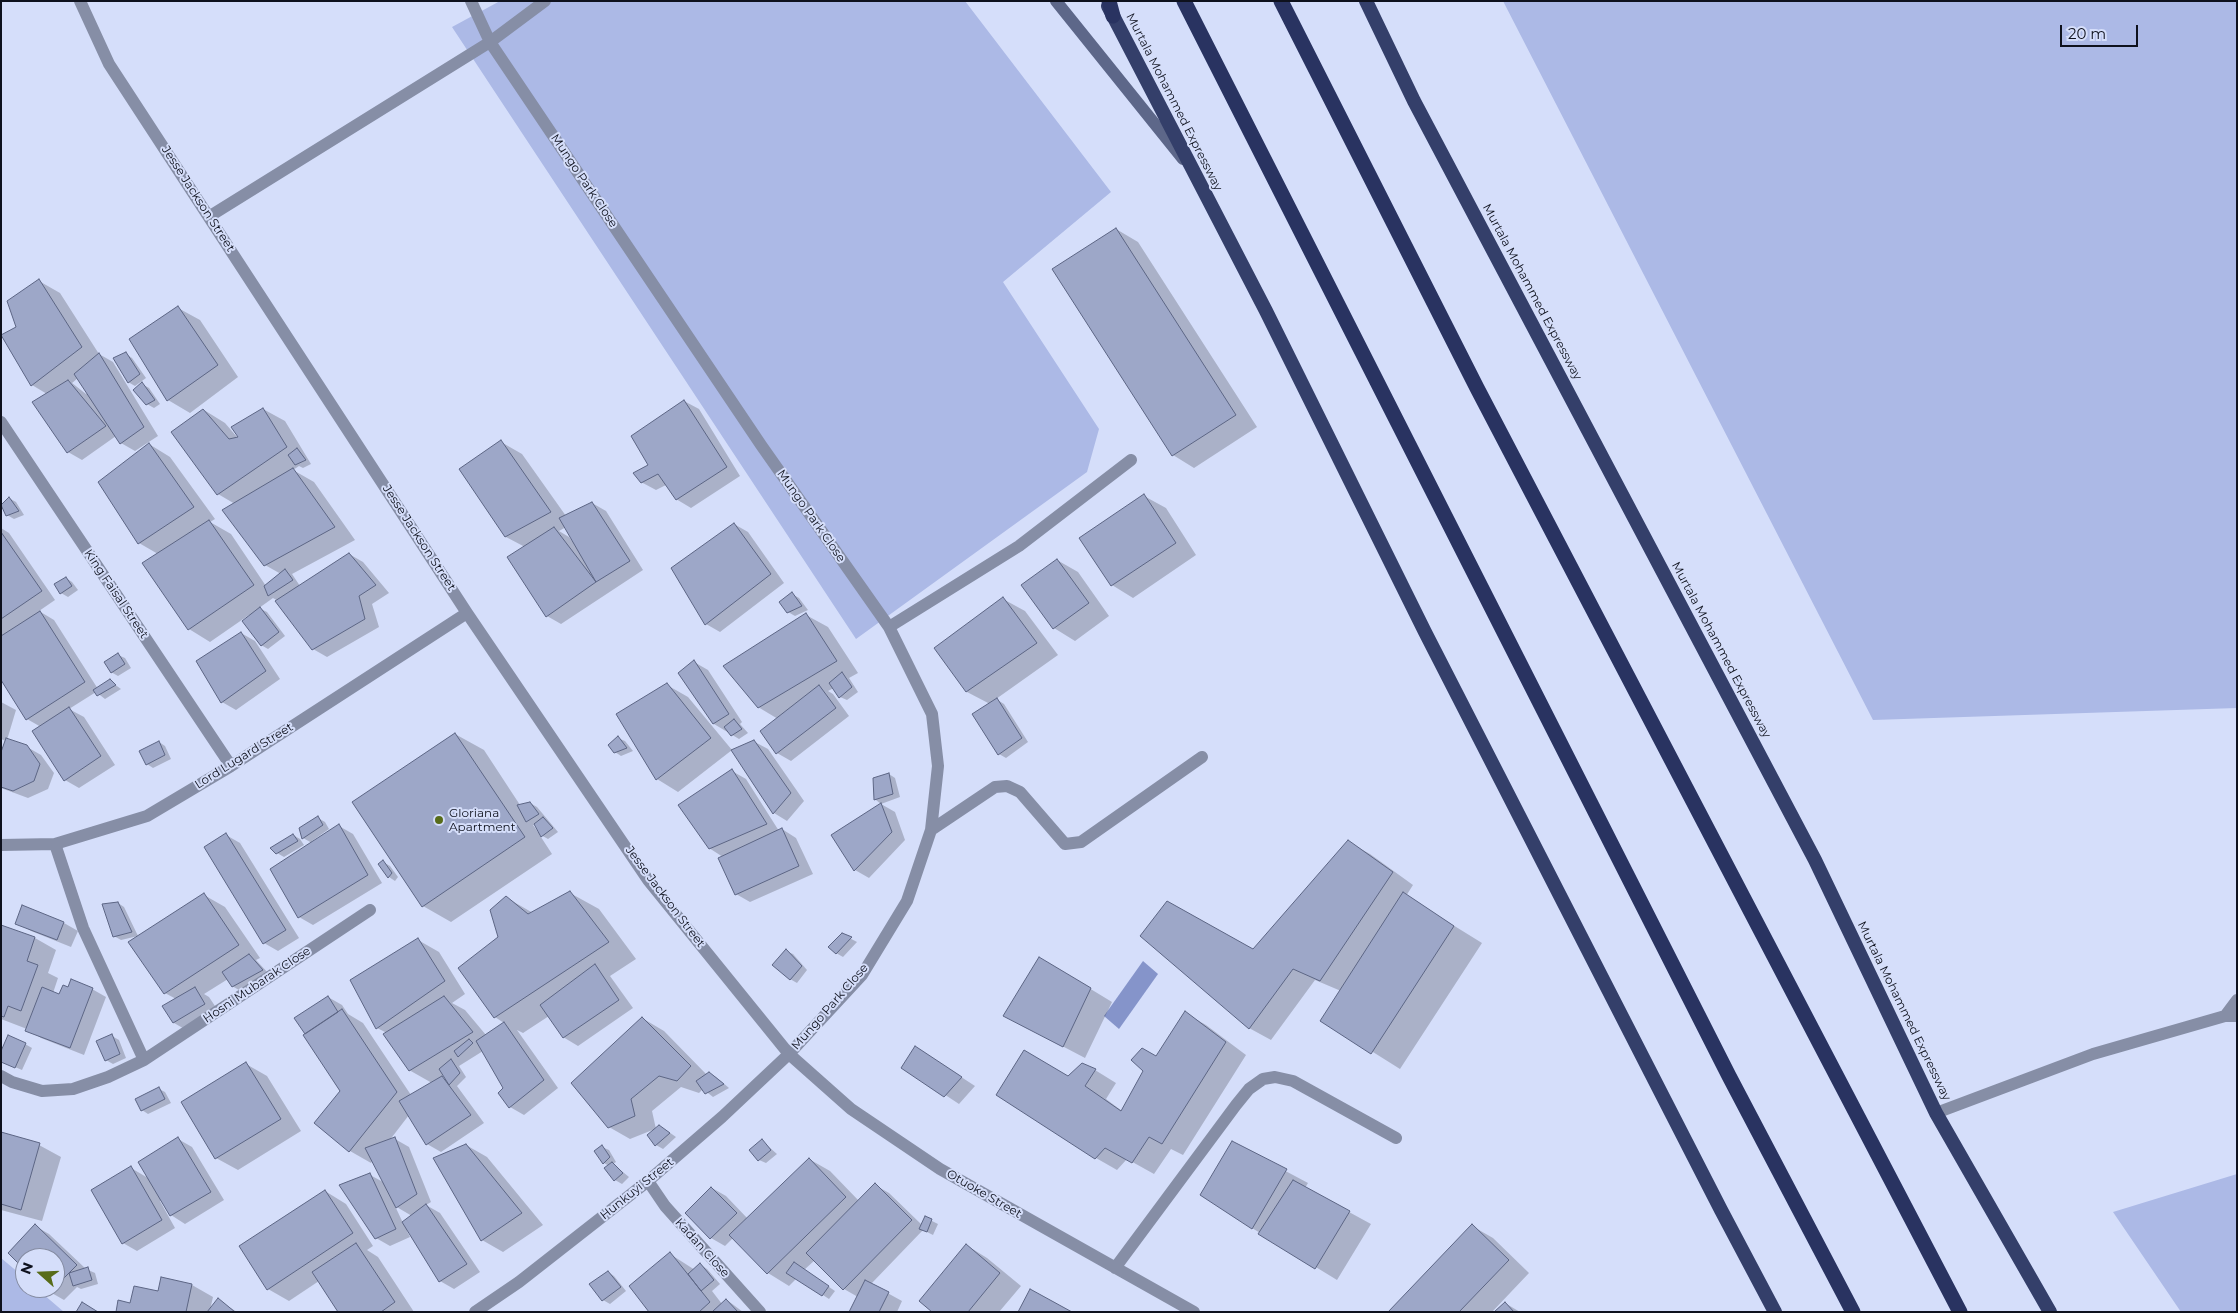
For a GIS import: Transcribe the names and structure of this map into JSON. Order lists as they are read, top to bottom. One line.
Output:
{"streets":{"highway":["Murtala Mohammed Expressway"],"street":["Mungo Park Close","Jesse Jackson Street","King Faisal Street","Lord Lugard Street","Hosni Mubarak Close","Hunkuyi Street","Otuoke Street","Kadan Close"]},"crossings":[["Mungo Park Close","Jesse Jackson Street"],["Mungo Park Close","Hunkuyi Street"],["Mungo Park Close","Otuoke Street"],["Jesse Jackson Street","Lord Lugard Street"],["Jesse Jackson Street","Hunkuyi Street"],["Jesse Jackson Street","Otuoke Street"],["King Faisal Street","Lord Lugard Street"],["Hunkuyi Street","Otuoke Street"],["Hunkuyi Street","Kadan Close"]],"places":["Gloriana Apartment"],"scale_bar":"20 m","north":"left"}
